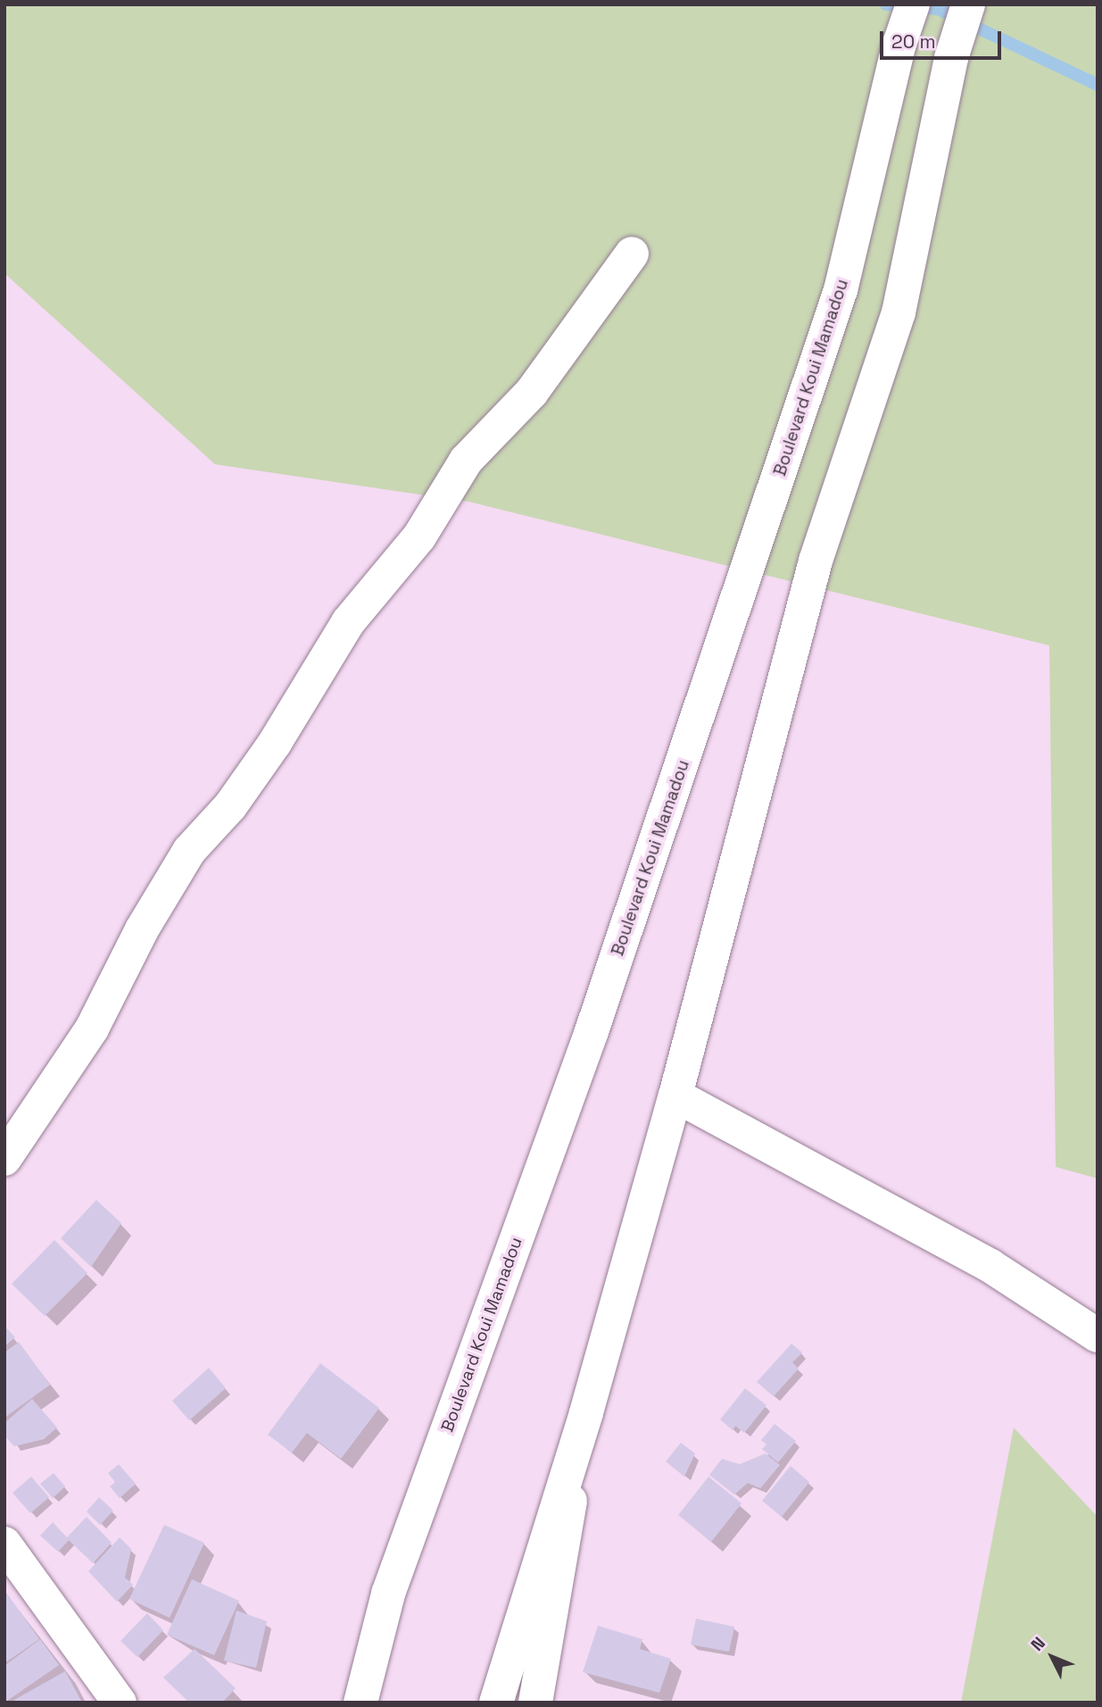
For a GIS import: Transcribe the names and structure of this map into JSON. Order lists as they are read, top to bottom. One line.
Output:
{"streets":{"main road":["Boulevard Koui Mamadou"]},"scale_bar":"20 m","north":"top left"}
